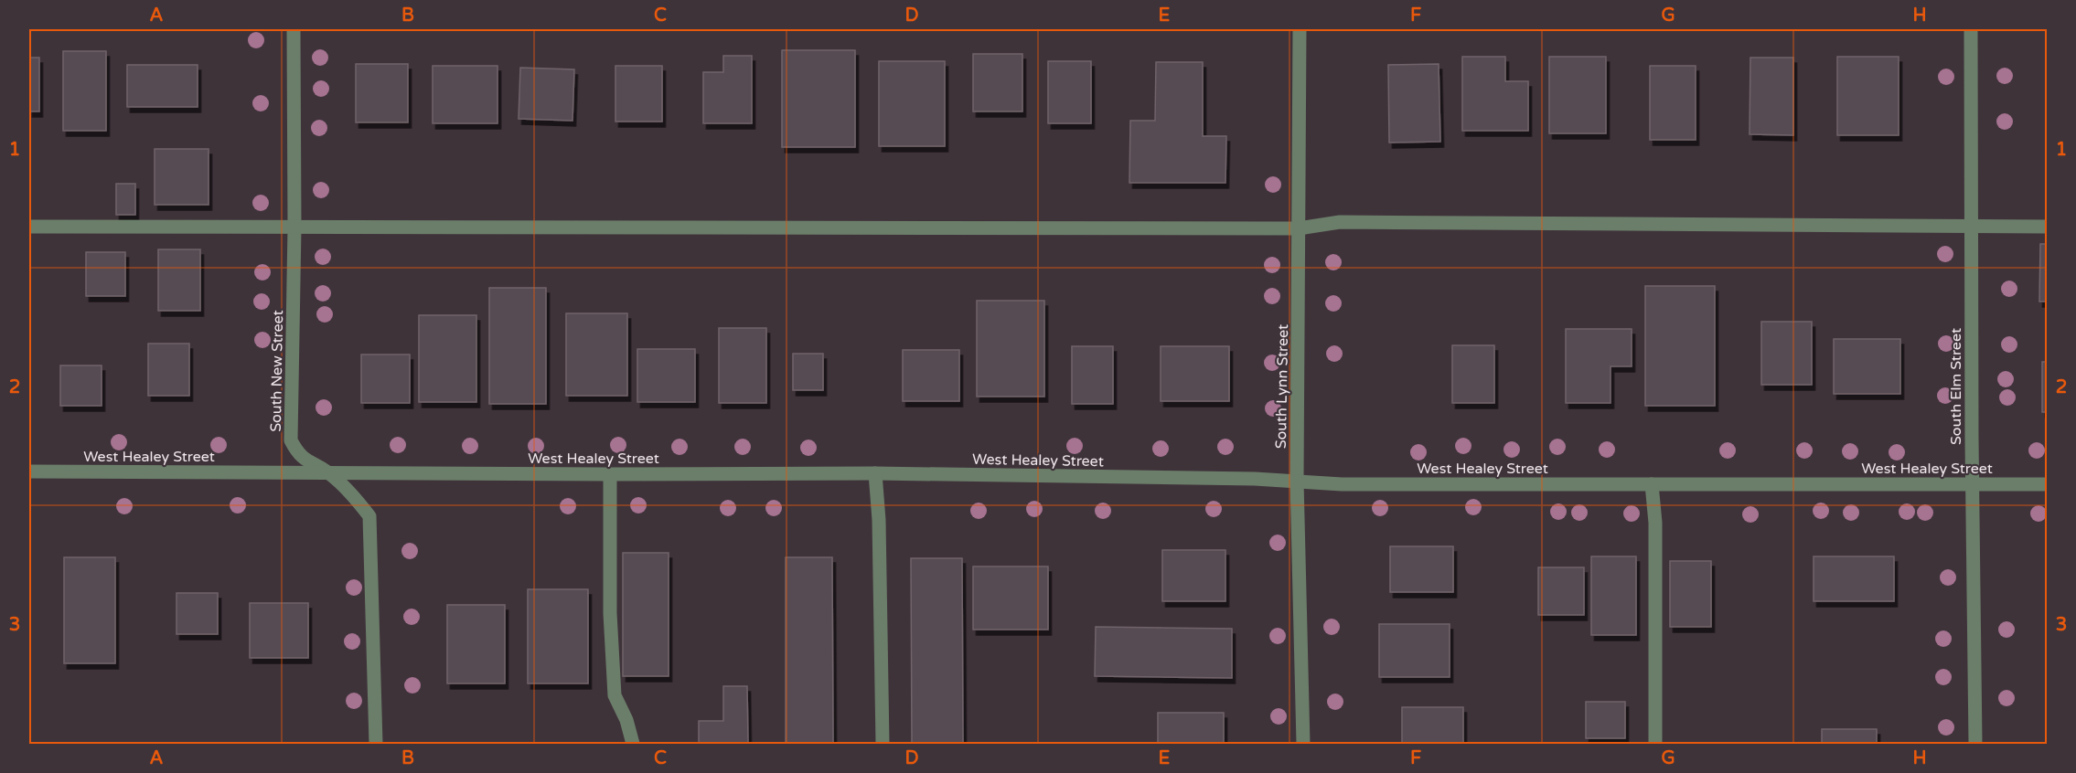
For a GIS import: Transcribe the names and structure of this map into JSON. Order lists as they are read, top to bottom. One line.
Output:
{"streets":{"street":["South New Street","South Lynn Street","South Elm Street","West Healey Street"]},"crossings":[["South New Street","West Healey Street"],["South Lynn Street","West Healey Street"],["South Elm Street","West Healey Street"]],"grid":{"columns":["A","B","C","D","E","F","G","H"],"rows":["1","2","3"]}}
